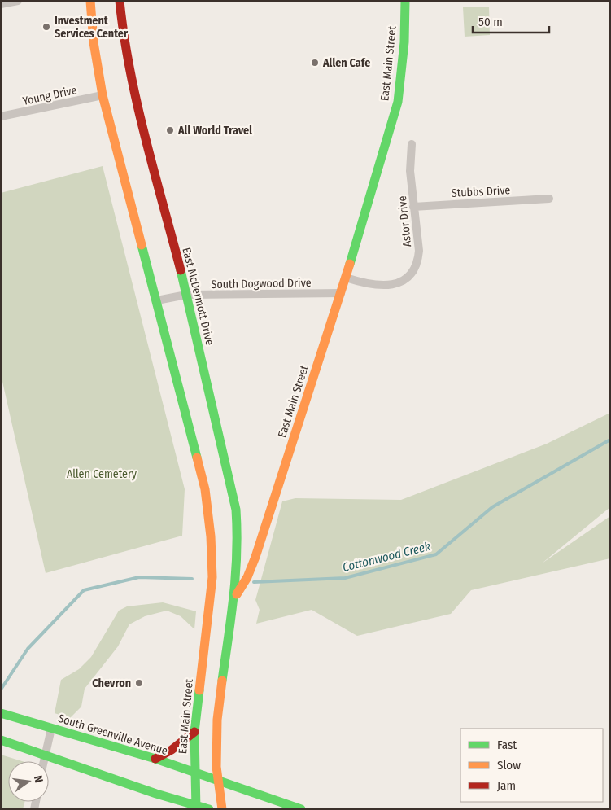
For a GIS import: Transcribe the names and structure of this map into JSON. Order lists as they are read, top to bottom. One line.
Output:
{"streets":{"main road":["East Main Street","East McDermott Drive","South Greenville Avenue"],"street":["Young Drive","Stubbs Drive","Astor Drive","South Dogwood Drive"]},"crossings":[["East Main Street","Astor Drive"],["East Main Street","South Dogwood Drive"],["East Main Street","East McDermott Drive"],["East Main Street","South Greenville Avenue"],["Stubbs Drive","Astor Drive"],["South Dogwood Drive","East McDermott Drive"]],"water":["Cottonwood Creek"],"parks":["Allen Cemetery"],"places":["Investment Services Center","Allen Cafe","All World Travel","Chevron"],"legend":["Fast","Slow","Jam"],"scale_bar":"50 m","north":"right"}
